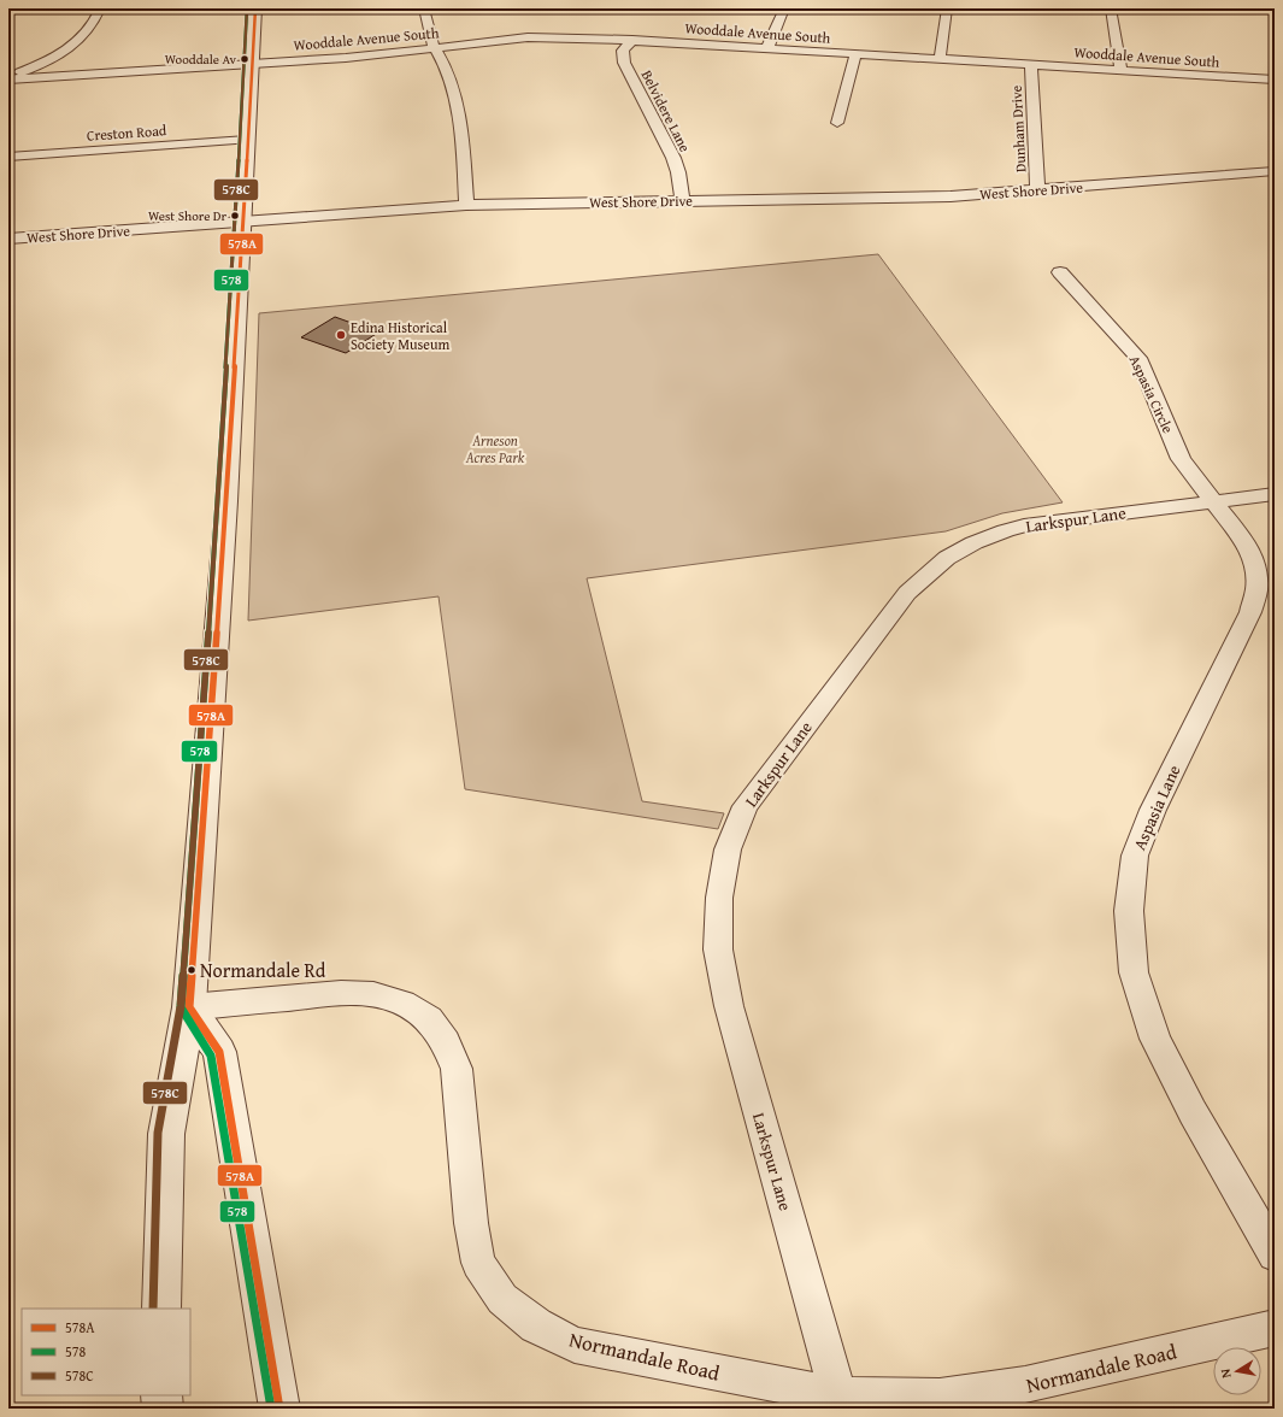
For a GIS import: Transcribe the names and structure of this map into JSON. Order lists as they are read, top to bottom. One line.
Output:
{"streets":{"street":["Wooddale Avenue South","Belvidere Lane","Dunham Drive","Creston Road","West Shore Drive","Aspasia Circle","Larkspur Lane","Aspasia Lane","Normandale Road"]},"crossings":[["Wooddale Avenue South","Belvidere Lane"],["Wooddale Avenue South","Dunham Drive"],["Belvidere Lane","West Shore Drive"],["Dunham Drive","West Shore Drive"],["Aspasia Circle","Larkspur Lane"],["Aspasia Circle","Aspasia Lane"],["Larkspur Lane","Aspasia Lane"],["Larkspur Lane","Normandale Road"]],"parks":["Arneson Acres Park"],"places":["Wooddale Av","West Shore Dr","Edina Historical Society Museum","Normandale Rd"],"lines":["transit line 578A","transit line 578","transit line 578C"],"legend":["578A","578","578C"],"north":"left"}
